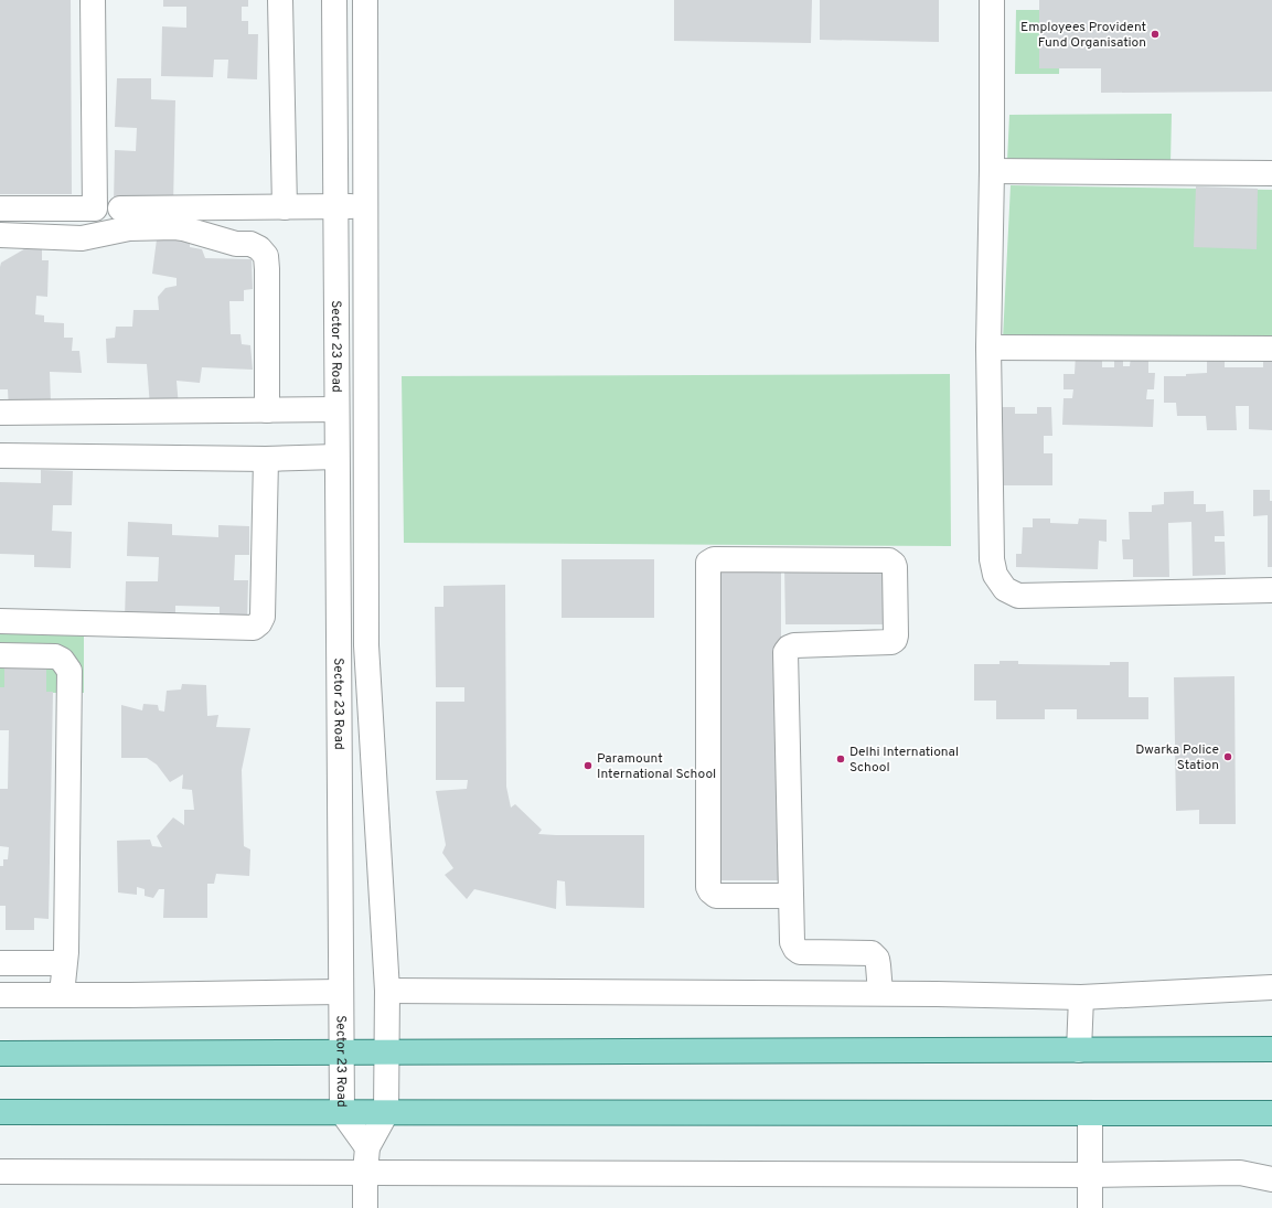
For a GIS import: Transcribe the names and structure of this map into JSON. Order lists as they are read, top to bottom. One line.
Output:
{"streets":{"street":["Sector 23 Road"]},"places":["Employees Provident Fund Organisation","Dwarka Police Station","Delhi International School","Paramount International School"]}
